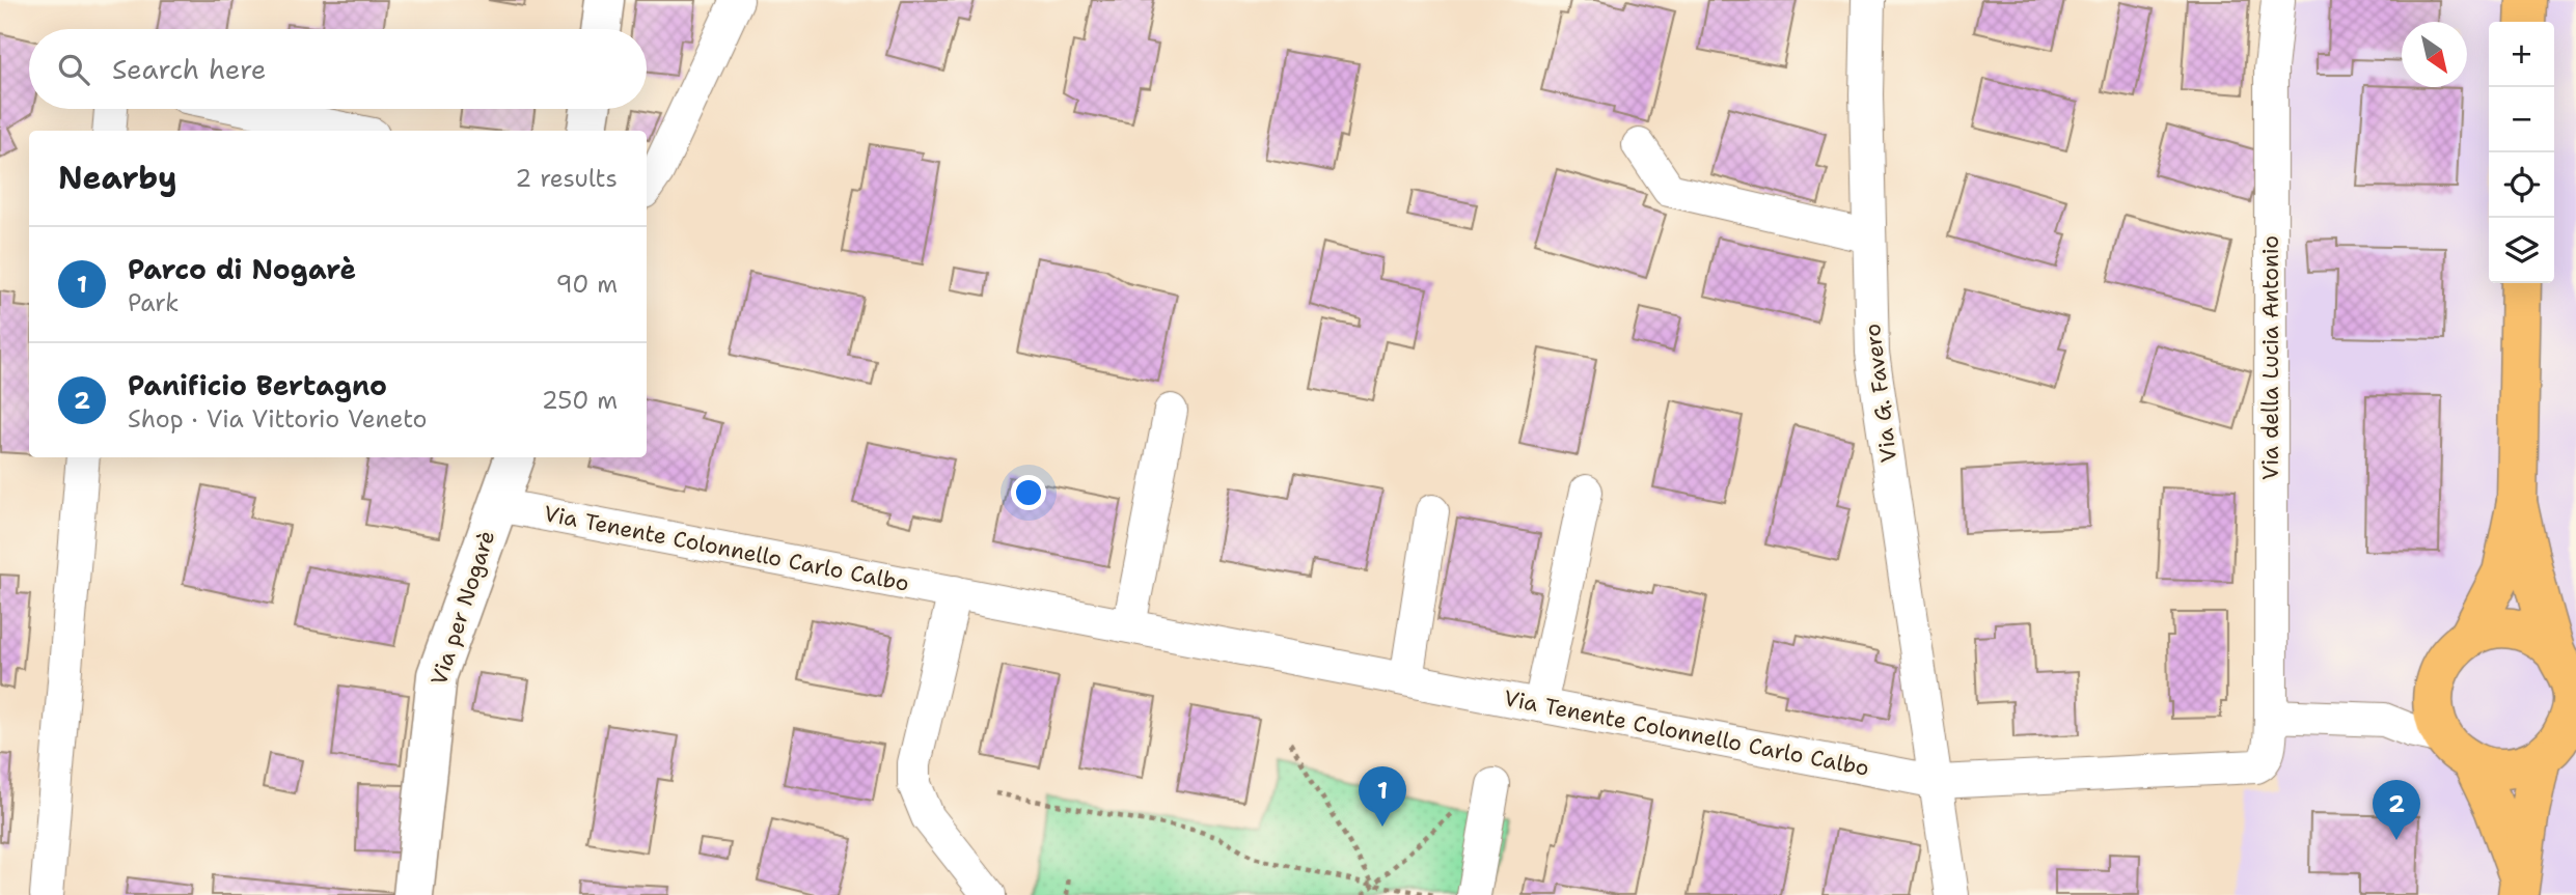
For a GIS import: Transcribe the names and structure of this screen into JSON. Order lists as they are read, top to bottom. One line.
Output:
{"streets":{"street":["Via della Lucia Antonio","Via G. Favero","Via Tenente Colonnello Carlo Calbo","Via per Nogarè"]},"crossings":[["Via della Lucia Antonio","Via Tenente Colonnello Carlo Calbo"],["Via G. Favero","Via Tenente Colonnello Carlo Calbo"],["Via Tenente Colonnello Carlo Calbo","Via per Nogarè"]],"north":"bottom right","page":{"map_buttons":["+","−"],"search":"Search here","heading":["Nearby","2 results"],"list":[{"mark":"1","name":"Parco di Nogarè","note":"Park","value":"90 m"},{"mark":"2","name":"Panificio Bertagno","note":"Shop · Via Vittorio Veneto","value":"250 m"}],"pins":["1","2"]}}
